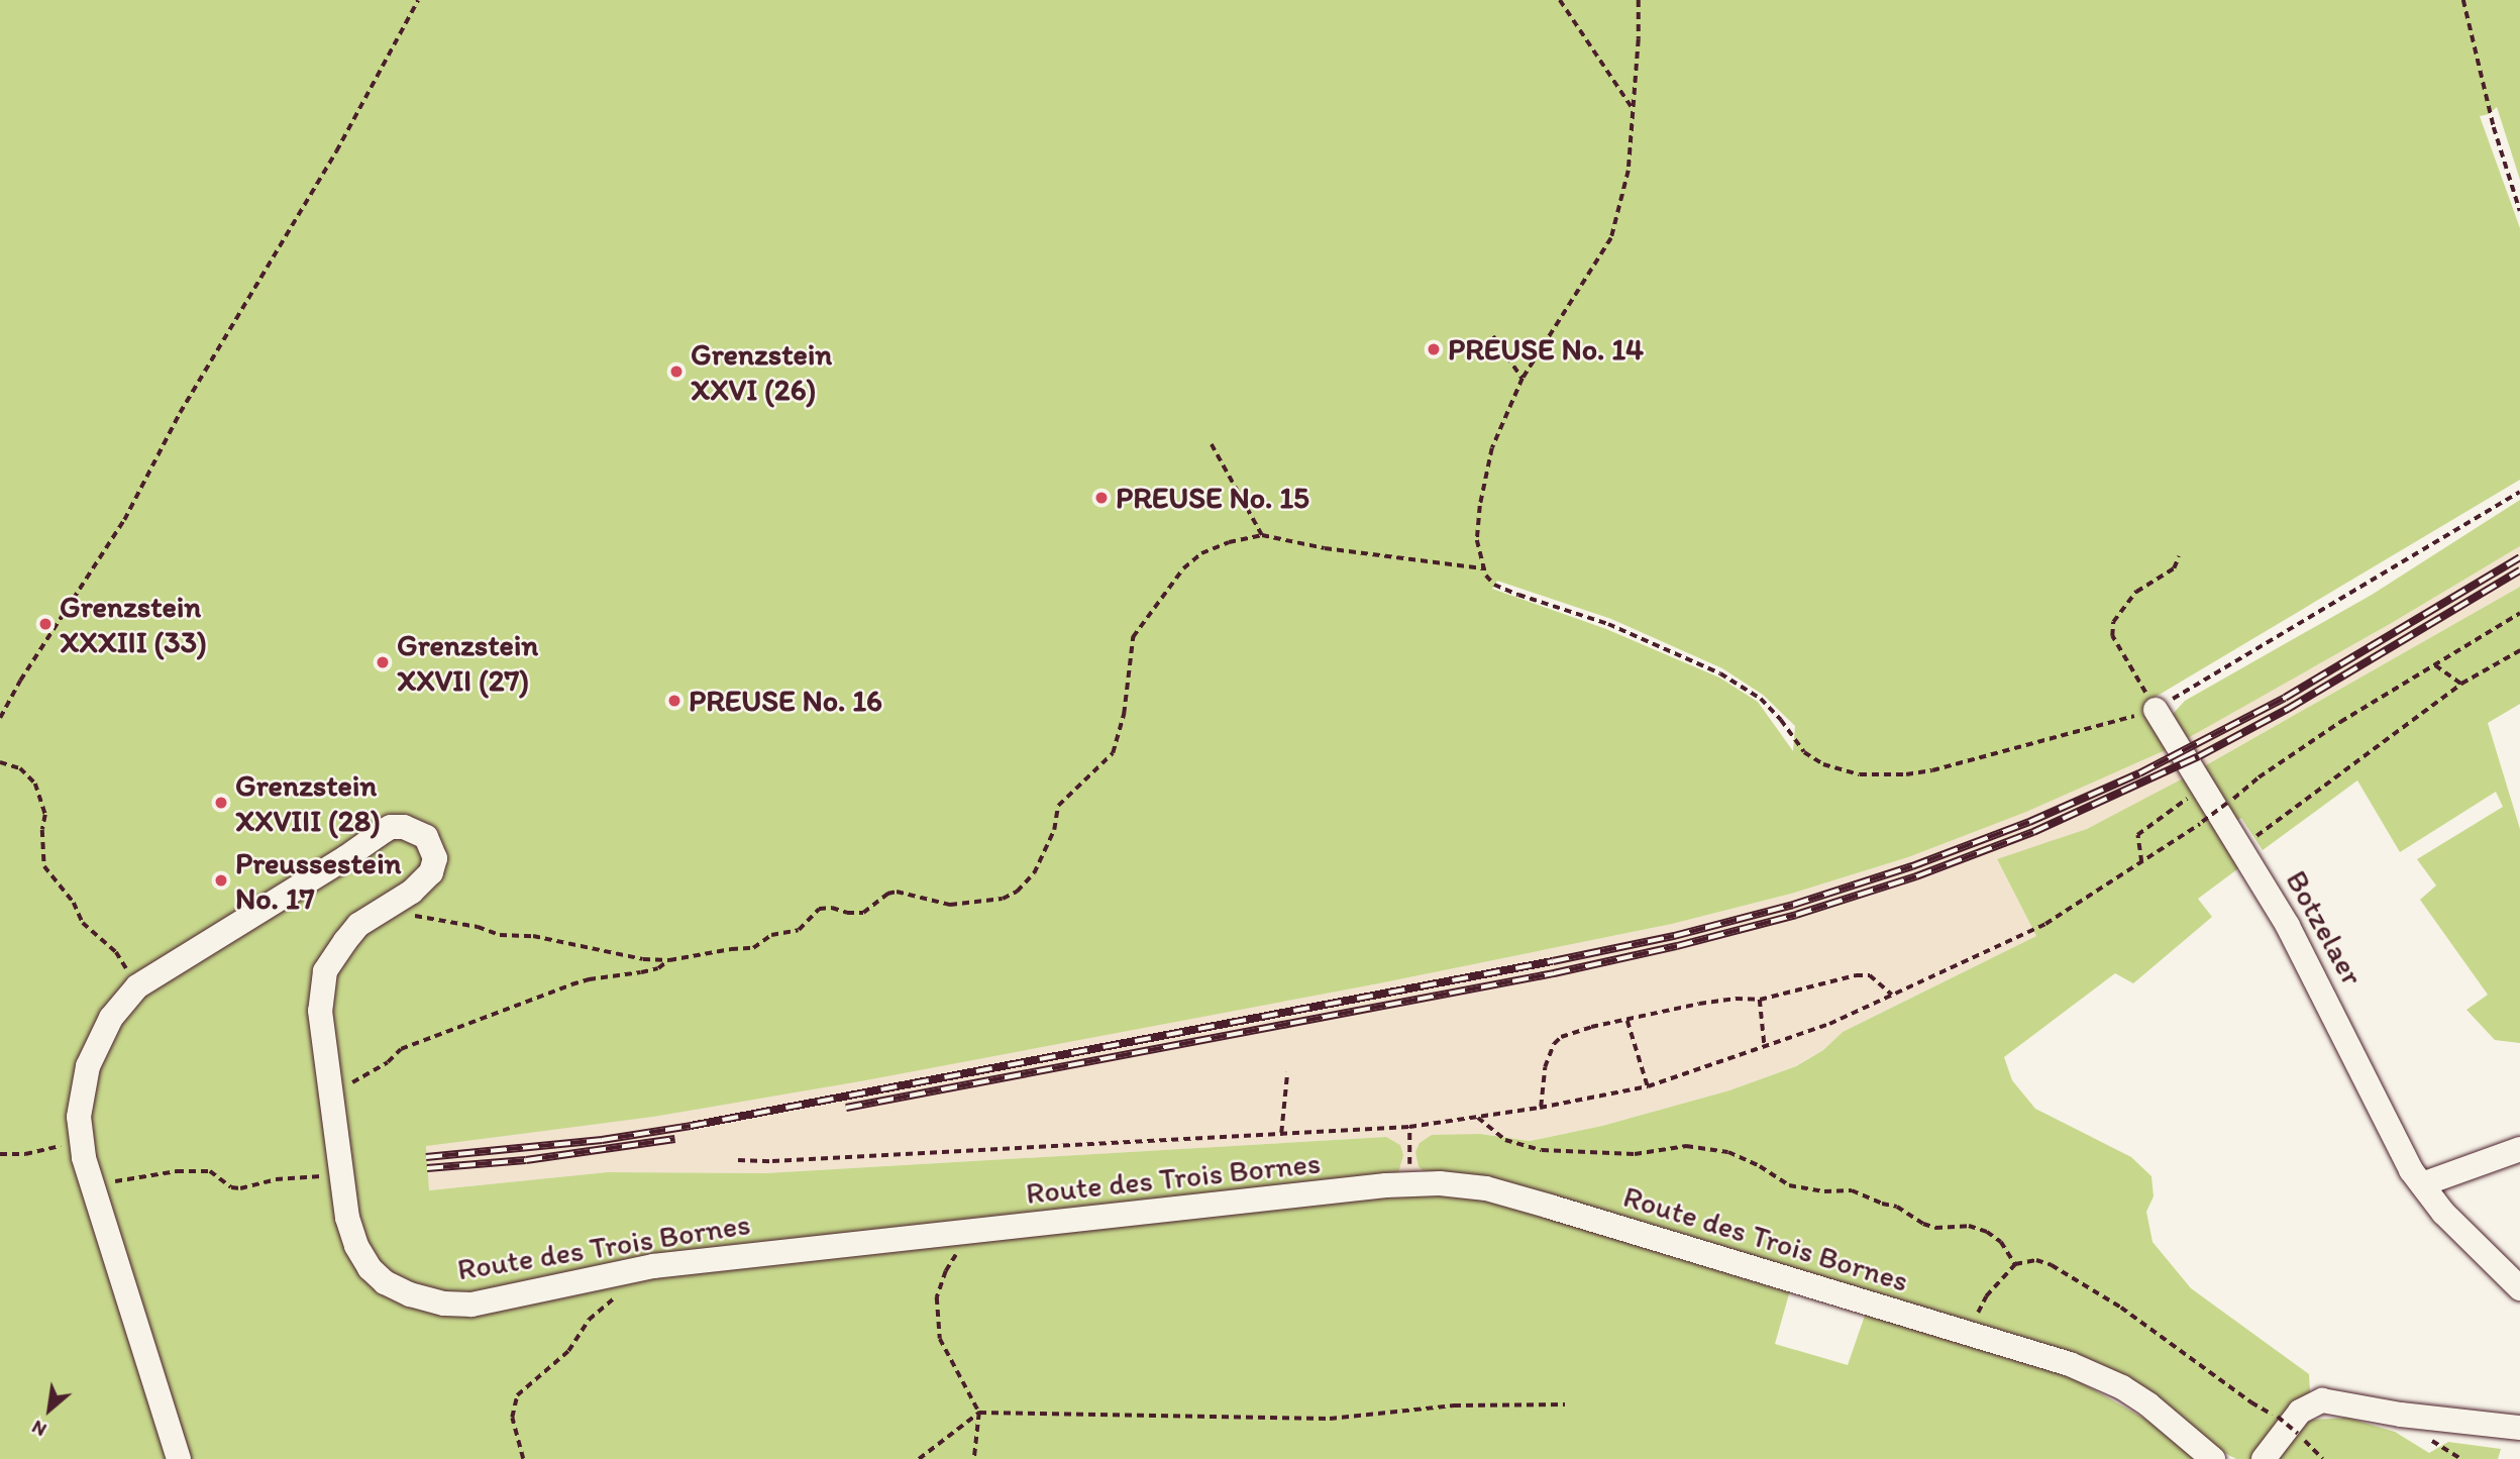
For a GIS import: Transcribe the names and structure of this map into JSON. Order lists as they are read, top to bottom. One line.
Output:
{"streets":{"street":["Botzelaer","Route des Trois Bornes"]},"places":["PREUSE No. 14","Grenzstein XXVI (26)","PREUSE No. 15","Grenzstein XXXIII (33)","Grenzstein XXVII (27)","PREUSE No. 16","Grenzstein XXVIII (28)","Preussestein No. 17"],"north":"bottom left"}
